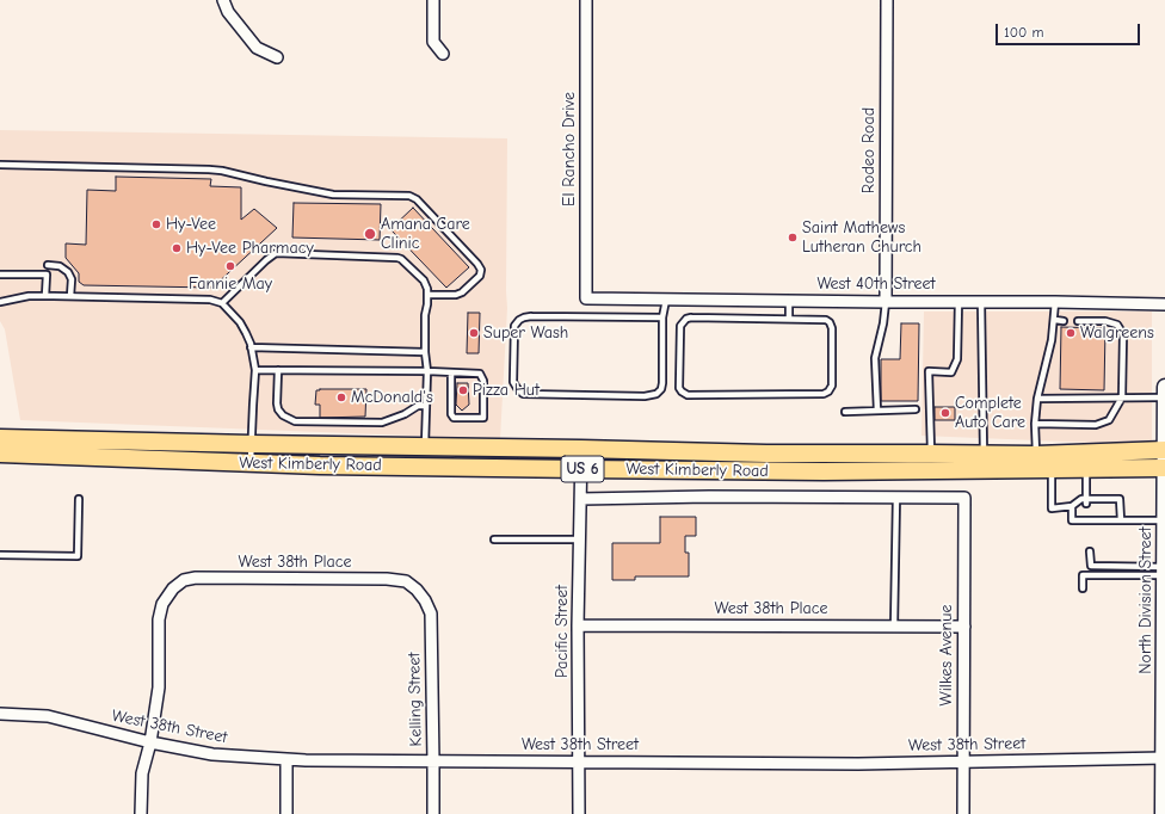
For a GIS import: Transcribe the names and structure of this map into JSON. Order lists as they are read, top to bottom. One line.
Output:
{"streets":{"main road":["West Kimberly Road","US 6","North Division Street"],"street":["El Rancho Drive","Rodeo Road","West 40th Street","West 38th Place","Pacific Street","Wilkes Avenue","Kelling Street","West 38th Street"]},"crossings":[["El Rancho Drive","West 40th Street"],["Rodeo Road","West 40th Street"],["West Kimberly Road","North Division Street"],["West Kimberly Road","Pacific Street"],["West Kimberly Road","Wilkes Avenue"],["West 38th Place","Pacific Street"],["West 38th Place","Wilkes Avenue"],["West 38th Place","Kelling Street"],["West 38th Place","West 38th Street"],["North Division Street","West 38th Street"],["Pacific Street","West 38th Street"],["Wilkes Avenue","West 38th Street"],["Kelling Street","West 38th Street"]],"places":["Hy-Vee","Amana Care Clinic","Saint Mathews Lutheran Church","Hy-Vee Pharmacy","Fannie May","Super Wash","Walgreens","Pizza Hut","McDonald's","Complete Auto Care"],"scale_bar":"100 m"}
